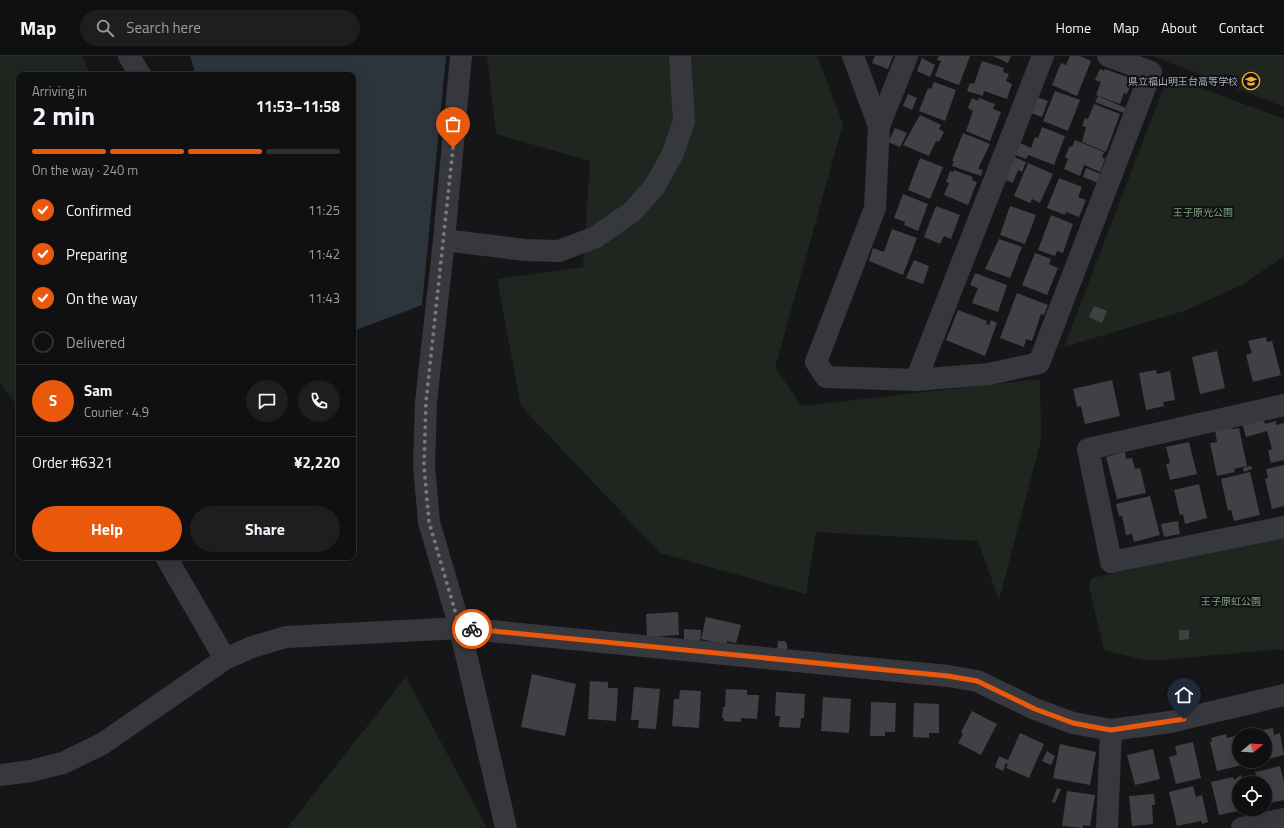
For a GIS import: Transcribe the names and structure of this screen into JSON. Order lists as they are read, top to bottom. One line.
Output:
{"parks":["王子原光公園","王子原虹公園"],"places":{"school or university":["県立福山明王台高等学校"]},"north":"right","page":{"header":"Map","search":"Search here","nav":["Home","Map","About","Contact"],"heading":["2 min","Arriving in","11:53–11:58"],"panel":["Sam","Courier · 4.9","Order #6321","¥2,220"],"bar":"On the way · 240 m","list":[["Confirmed","11:25"],["Preparing","11:42"],["On the way","11:43"],"Delivered"],"round":"S","buttons":["Help","Share"]}}
